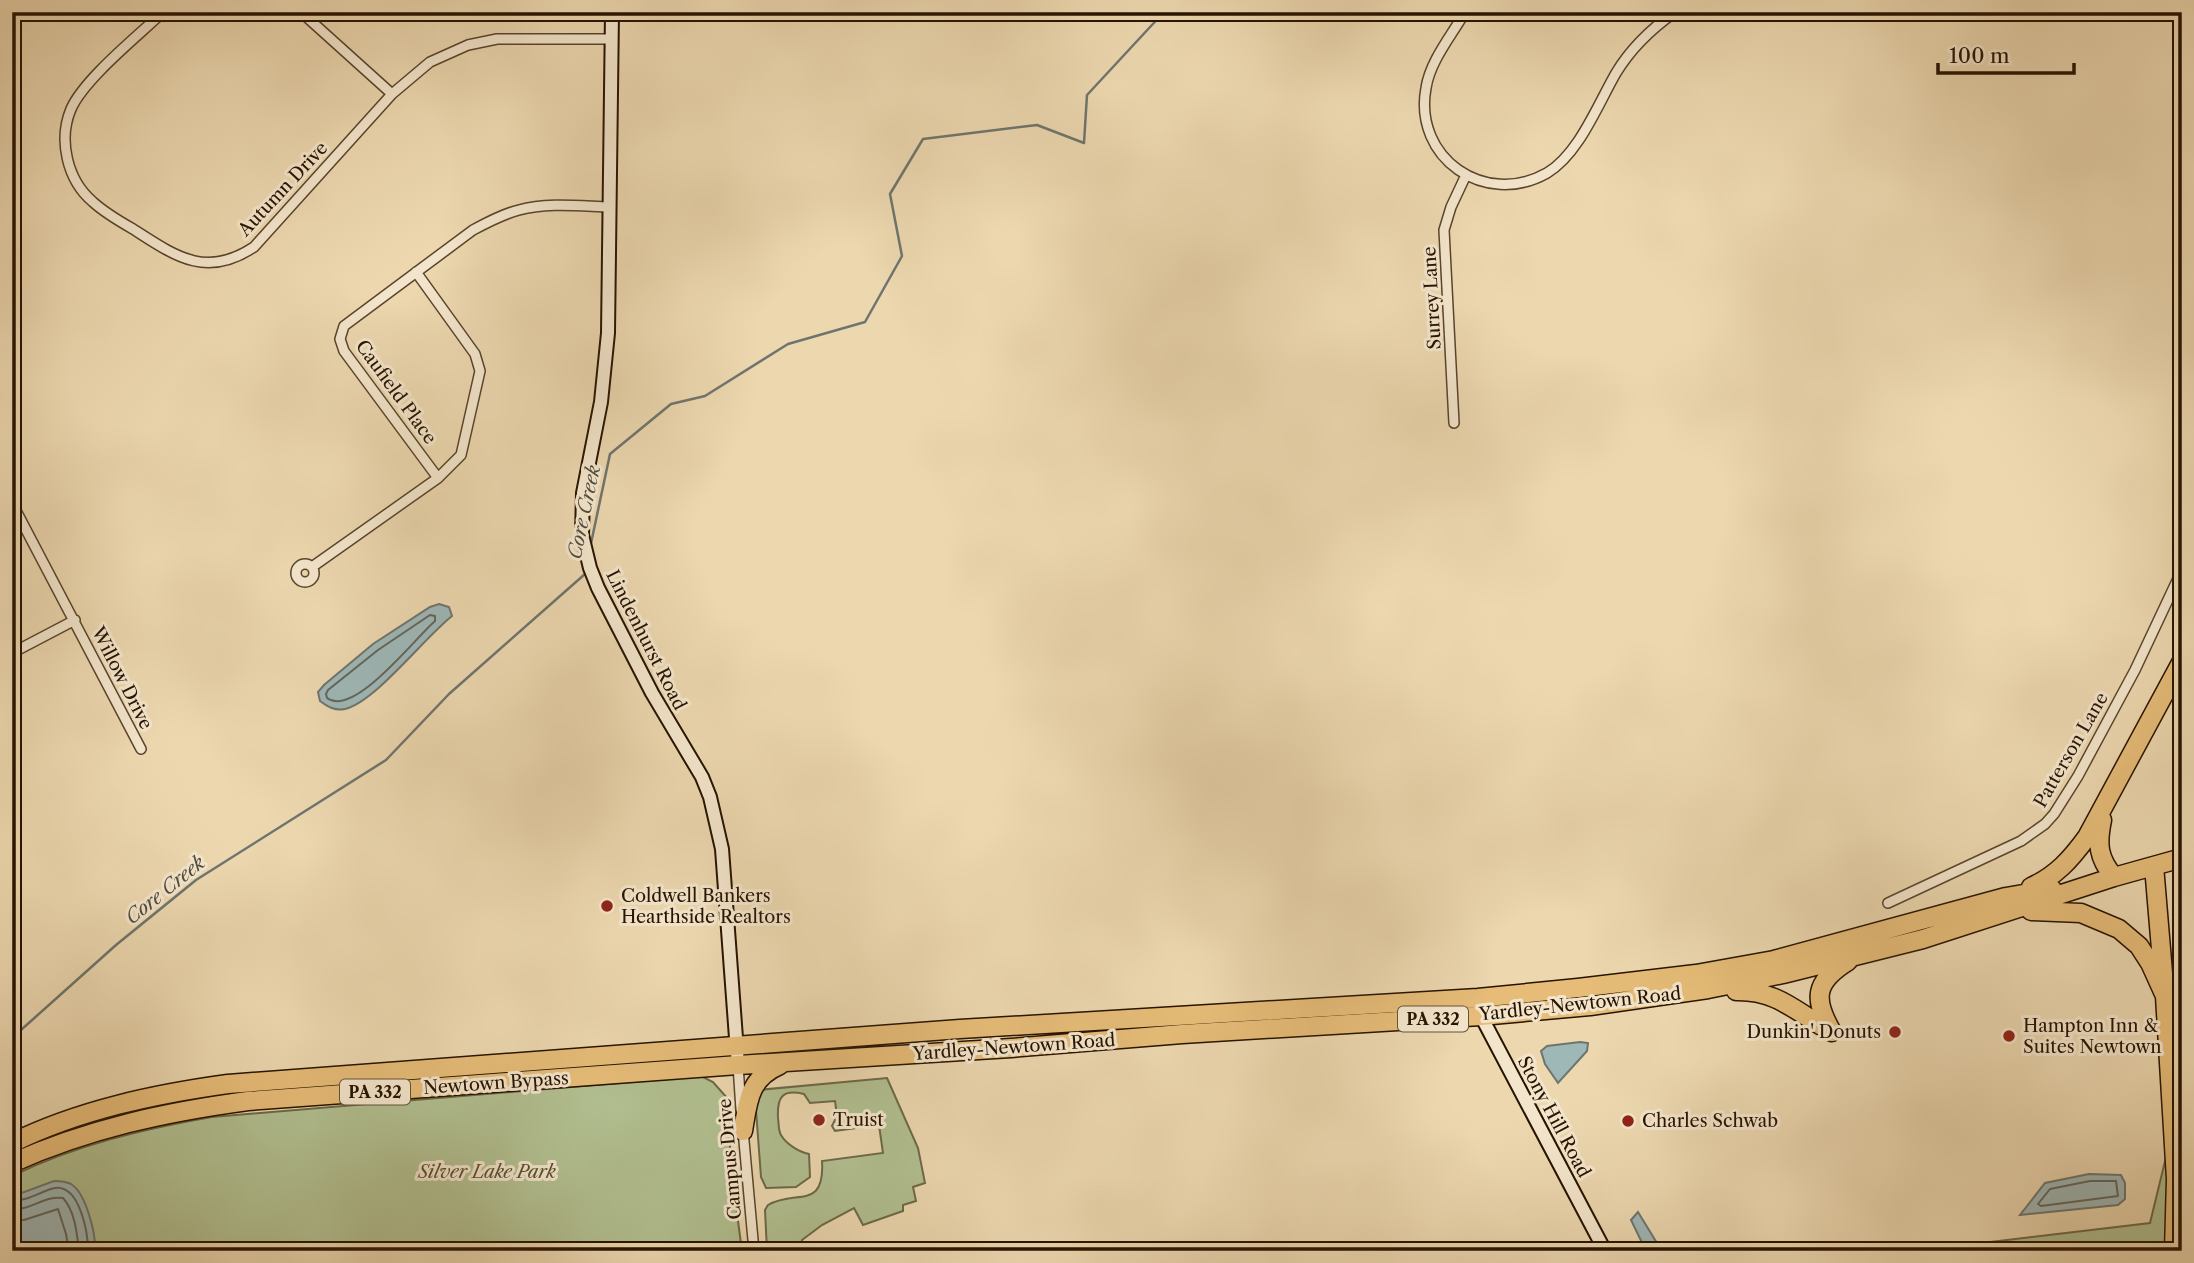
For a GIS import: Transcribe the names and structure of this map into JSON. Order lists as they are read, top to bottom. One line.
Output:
{"streets":{"highway":["Yardley-Newtown Road","PA 332","Newtown Bypass"],"street":["Autumn Drive","Surrey Lane","Caufield Place","Lindenhurst Road","Willow Drive","Patterson Lane","Stony Hill Road","Campus Drive"]},"crossings":[["Autumn Drive","Lindenhurst Road"],["Caufield Place","Lindenhurst Road"],["Lindenhurst Road","Yardley-Newtown Road"],["Lindenhurst Road","Newtown Bypass"],["Lindenhurst Road","Campus Drive"],["Yardley-Newtown Road","Newtown Bypass"],["Yardley-Newtown Road","Stony Hill Road"],["Yardley-Newtown Road","Campus Drive"],["Newtown Bypass","Campus Drive"]],"water":["Core Creek"],"parks":["Silver Lake Park"],"places":["Coldwell Bankers Hearthside Realtors","Dunkin' Donuts","Hampton Inn & Suites Newtown","Truist","Charles Schwab"],"scale_bar":"100 m"}
